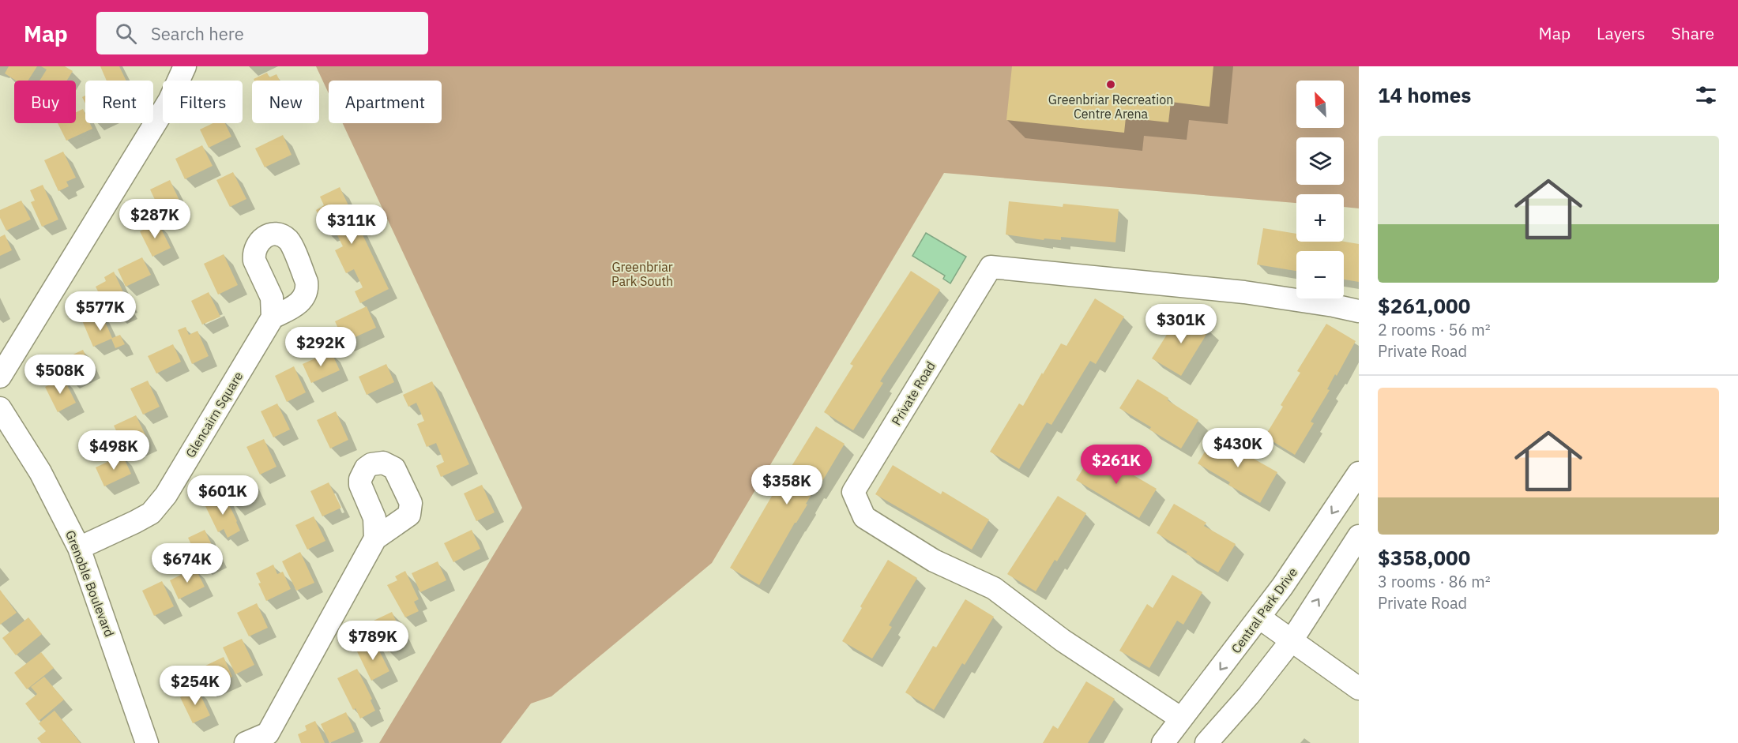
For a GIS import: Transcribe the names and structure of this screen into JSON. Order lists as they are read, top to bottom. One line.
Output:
{"streets":{"street":["Private Road","Glencairn Square","Grenoble Boulevard","Central Park Drive"]},"crossings":[["Private Road","Central Park Drive"],["Glencairn Square","Grenoble Boulevard"]],"parks":["Greenbriar Park South"],"places":["Greenbriar Recreation Centre Arena"],"north":"top left","page":{"header":"Map","search":"Search here","nav":["Map","Layers","Share"],"heading":"14 homes","map_buttons":["+","−"],"chip":["Buy","Rent","Filters","New","Apartment"],"list":[{"name":"$261,000","note":"2 rooms · 56 m² · Private Road"},{"name":"$358,000","note":"3 rooms · 86 m² · Private Road"}],"price":["$287K","$311K","$577K","$301K","$292K","$508K","$430K","$498K","$261K","$358K","$601K","$674K","$789K","$254K"]}}
